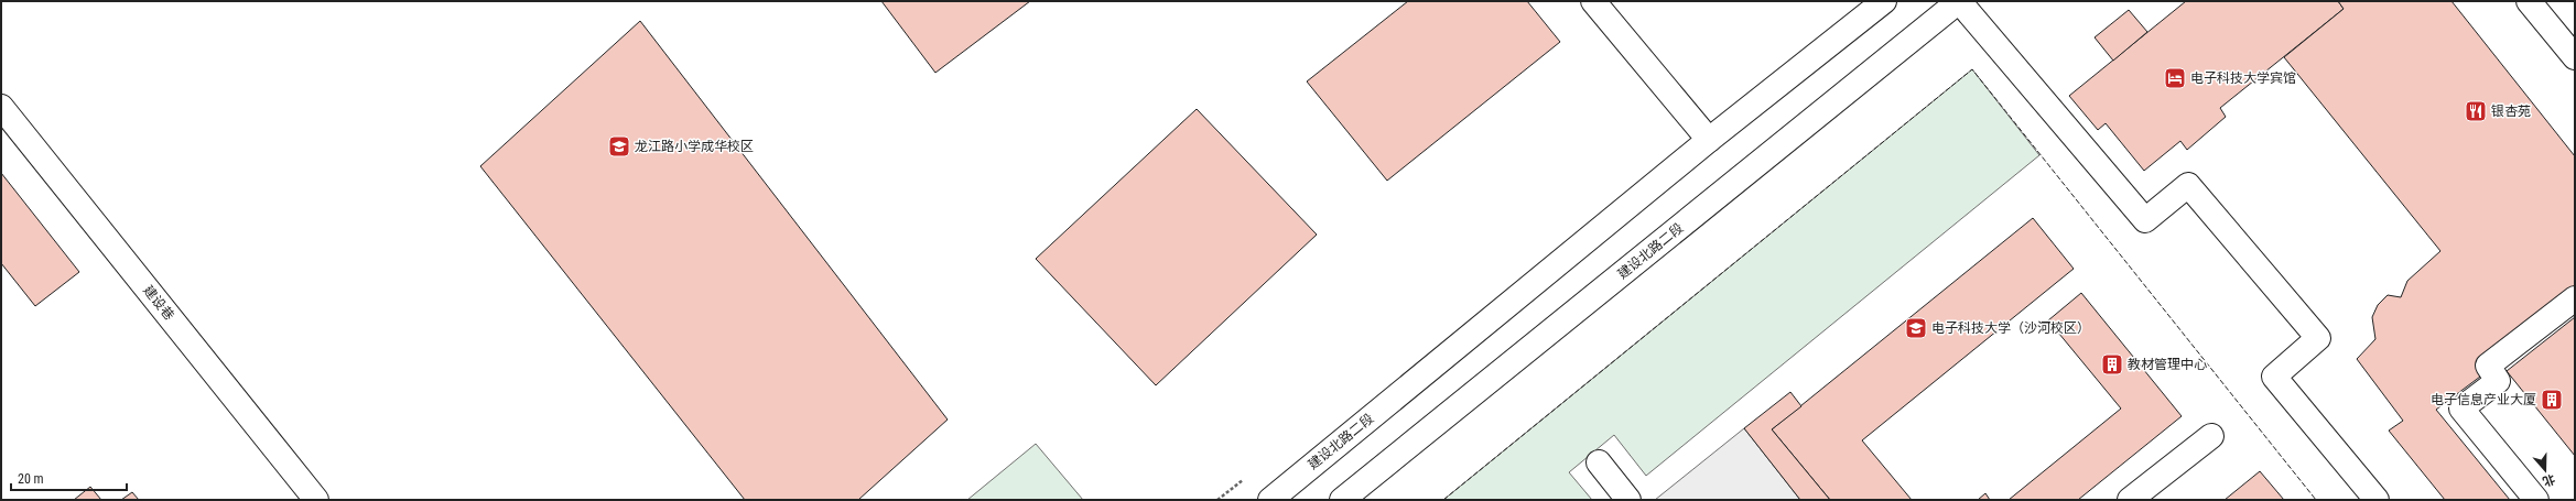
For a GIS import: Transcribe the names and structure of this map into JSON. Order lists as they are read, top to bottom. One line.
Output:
{"streets":{"main road":["建设北路二段","建设巷"]},"places":{"hotel":["电子科技大学宾馆"],"restaurant":["银杏苑"],"school or university":["龙江路小学成华校区","电子科技大学（沙河校区）"],"building":["教材管理中心","电子信息产业大厦"]},"scale_bar":"20 m","north":"bottom"}
